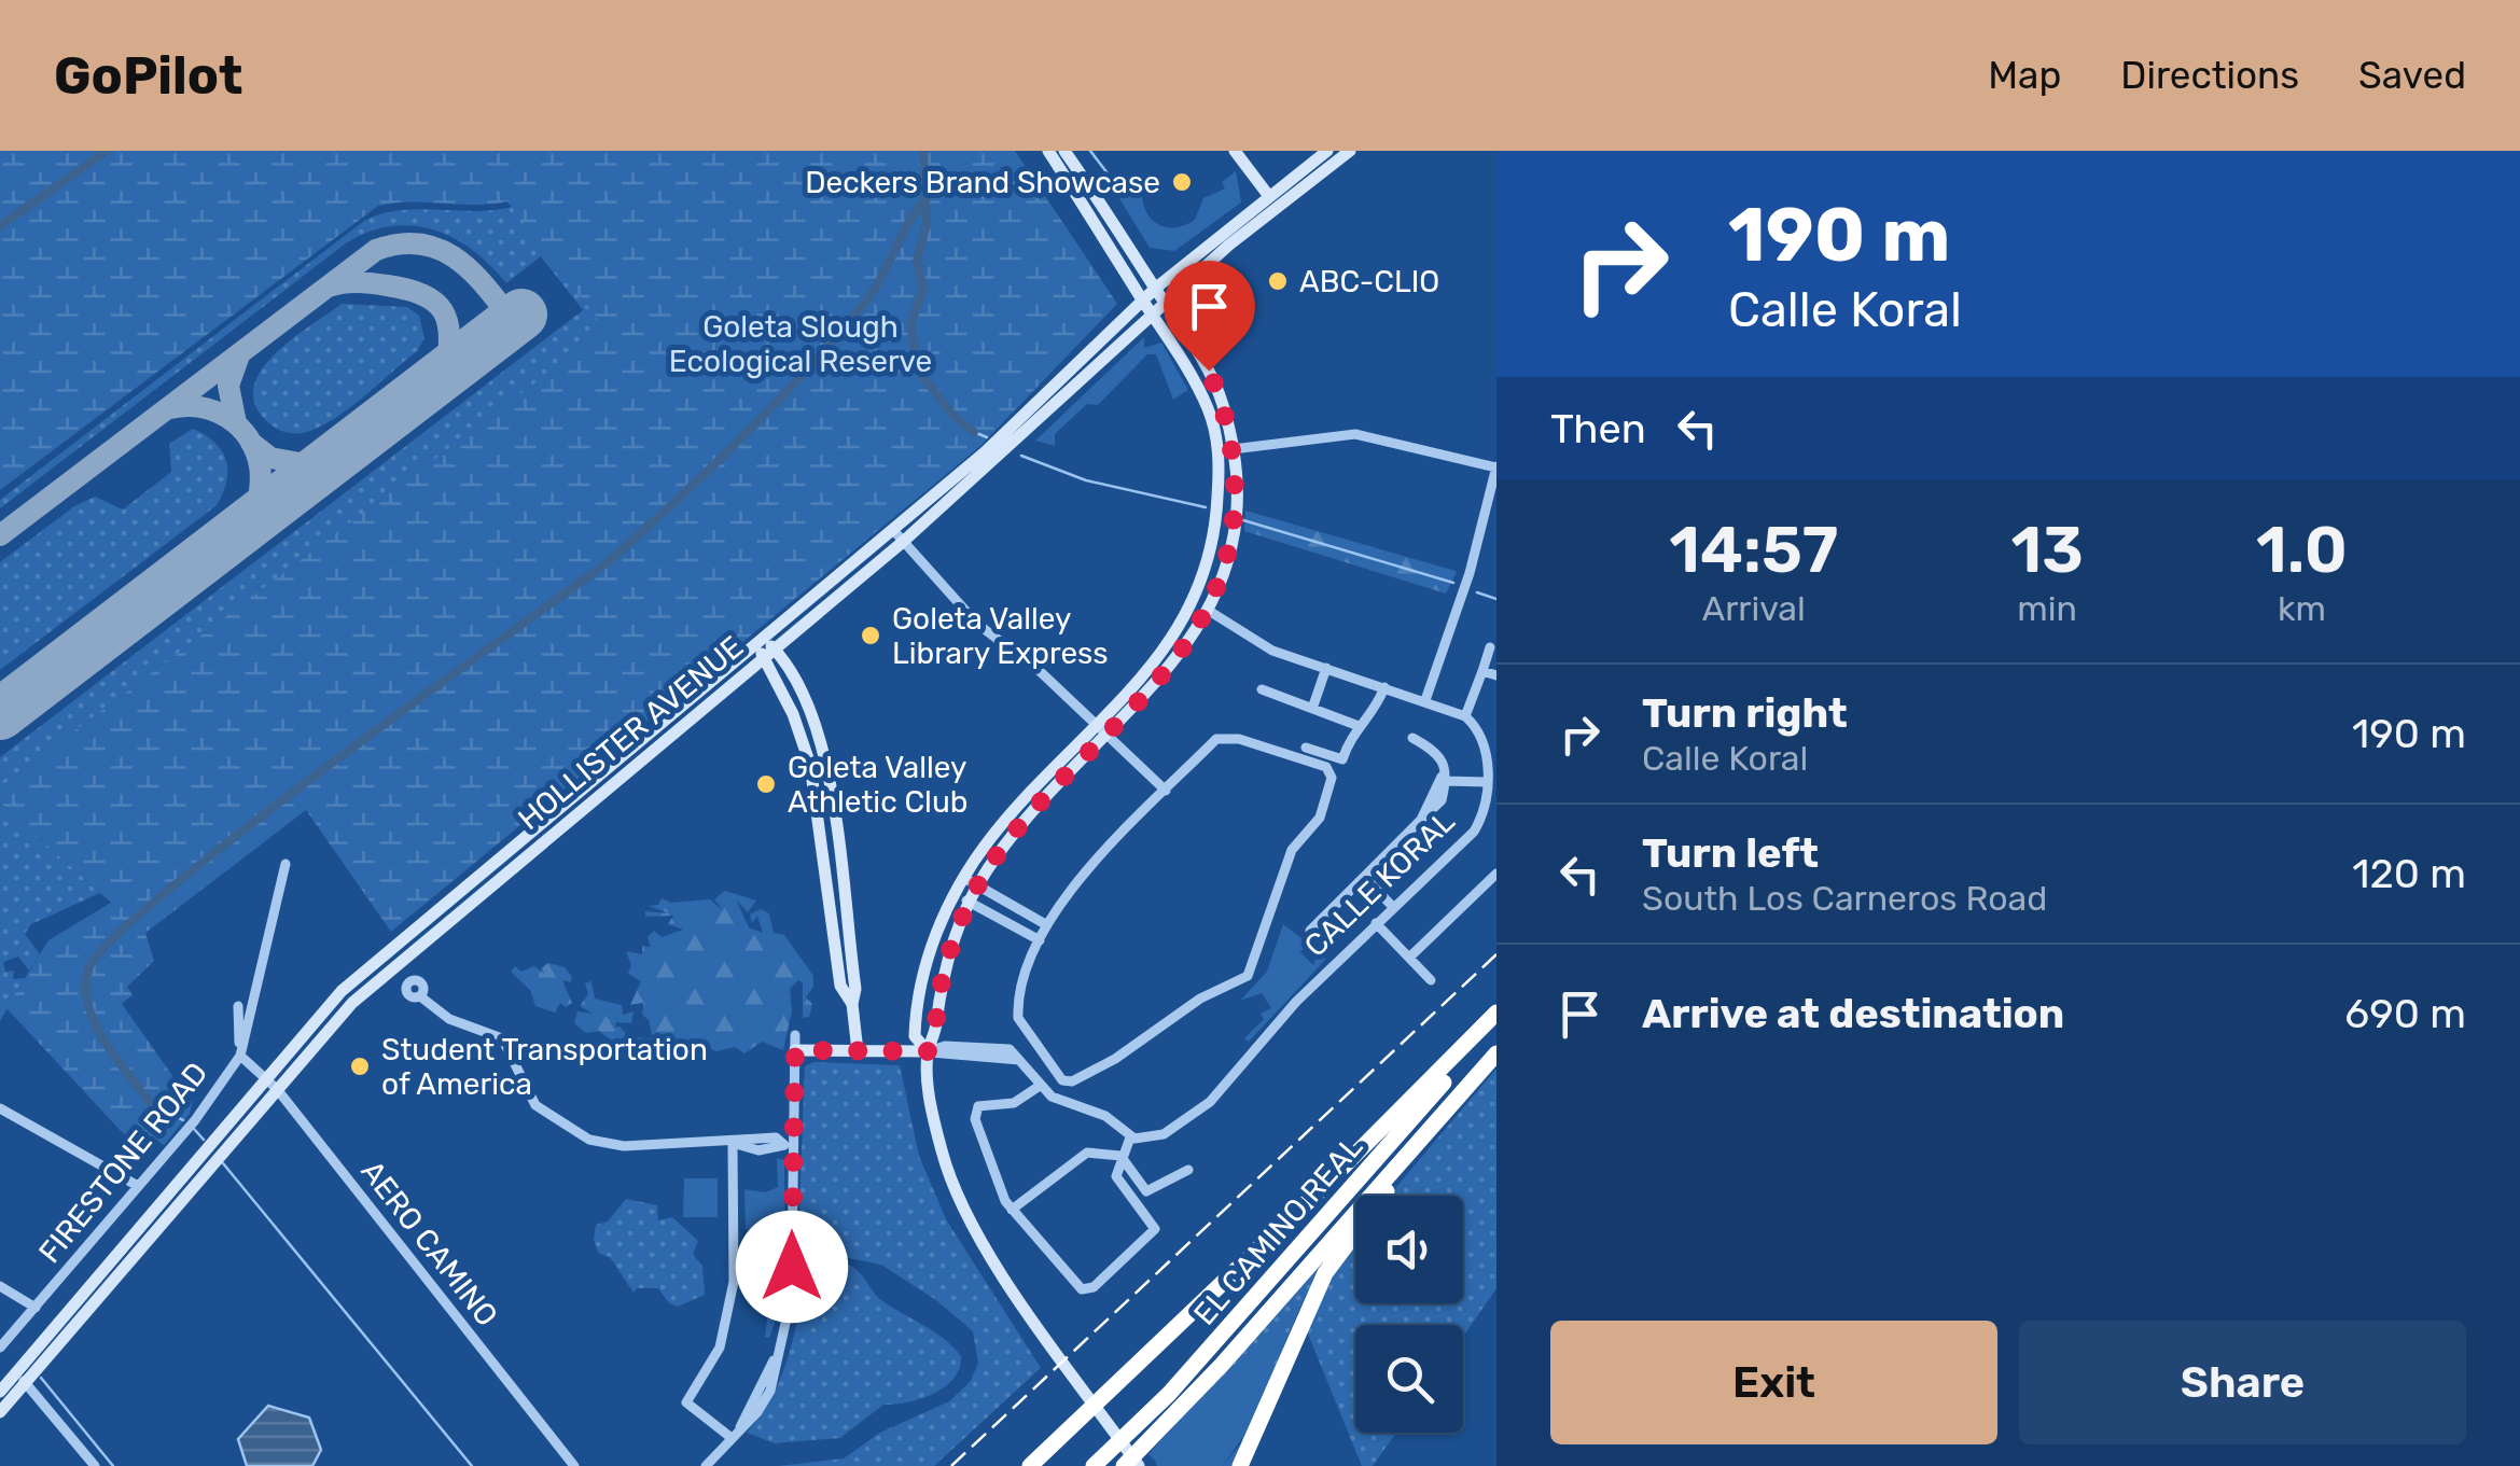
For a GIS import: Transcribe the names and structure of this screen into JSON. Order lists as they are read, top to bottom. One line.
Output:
{"streets":{"highway":["EL CAMINO REAL"],"main road":["HOLLISTER AVENUE"],"street":["CALLE KORAL","FIRESTONE ROAD","AERO CAMINO"]},"crossings":[["HOLLISTER AVENUE","AERO CAMINO"],["FIRESTONE ROAD","AERO CAMINO"]],"parks":["Goleta Slough Ecological Reserve"],"places":["Deckers Brand Showcase","ABC-CLIO","Goleta Valley Library Express","Goleta Valley Athletic Club","Student Transportation of America"],"page":{"header":"GoPilot","nav":["Map","Directions","Saved"],"turn":["190 m","Calle Koral"],"then":"Then","eta":["14:57","Arrival","13","min","1.0","km"],"list":[{"name":"Turn right","note":"Calle Koral","value":"190 m"},{"name":"Turn left","note":"South Los Carneros Road","value":"120 m"},{"name":"Arrive at destination","value":"690 m"}],"buttons":["Exit","Share"]}}
